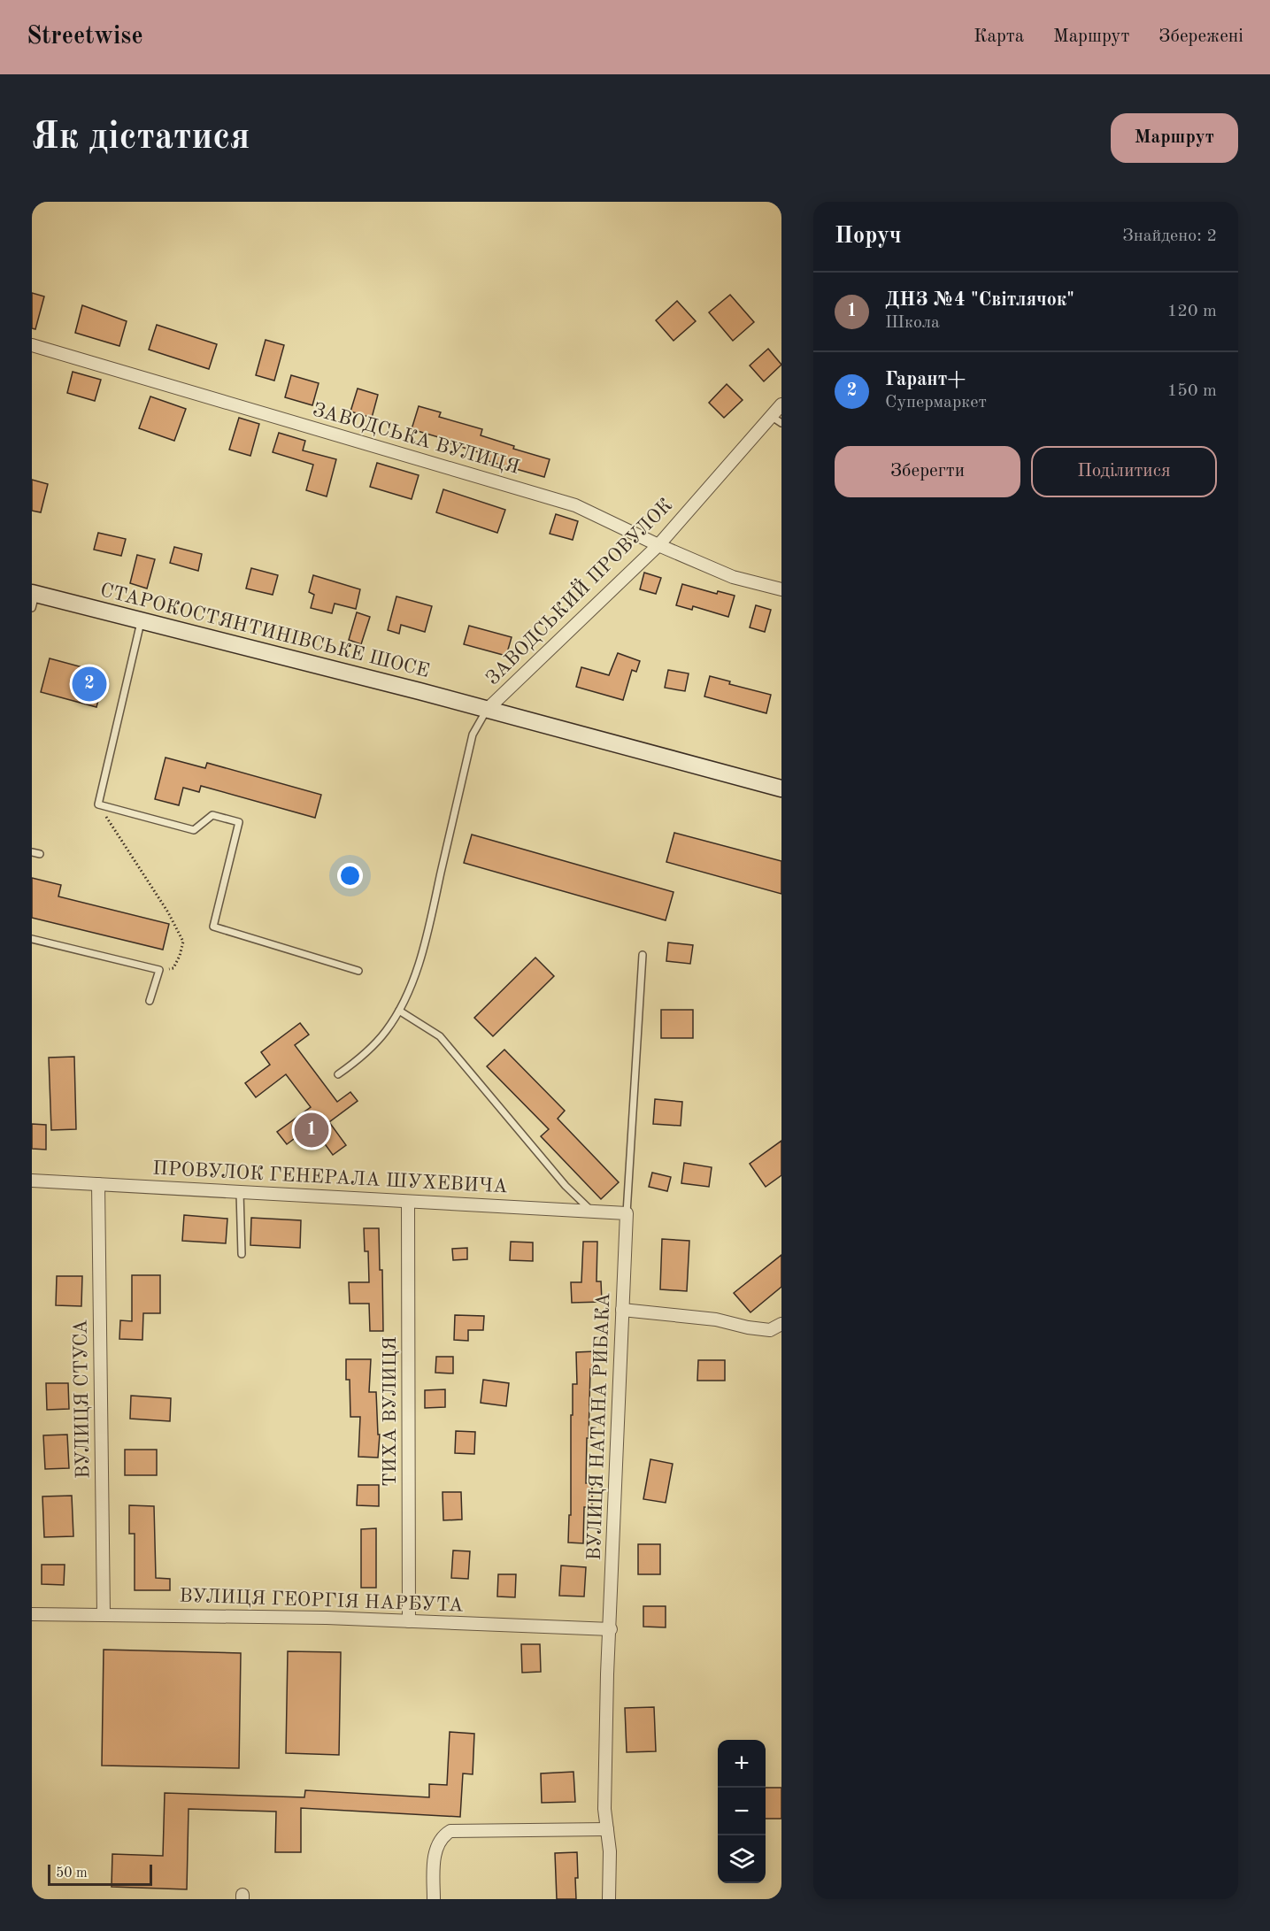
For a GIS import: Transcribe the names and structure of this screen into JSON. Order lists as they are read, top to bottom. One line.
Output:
{"streets":{"main road":["СТАРОКОСТЯНТИНІВСЬКЕ ШОСЕ"],"street":["ЗАВОДСЬКА ВУЛИЦЯ","ЗАВОДСЬКИЙ ПРОВУЛОК","ПРОВУЛОК ГЕНЕРАЛА ШУХЕВИЧА","ВУЛИЦЯ СТУСА","ТИХА ВУЛИЦЯ","ВУЛИЦЯ НАТАНА РИБАКА","ВУЛИЦЯ ГЕОРГІЯ НАРБУТА"]},"crossings":[["ЗАВОДСЬКА ВУЛИЦЯ","ЗАВОДСЬКИЙ ПРОВУЛОК"],["ЗАВОДСЬКИЙ ПРОВУЛОК","СТАРОКОСТЯНТИНІВСЬКЕ ШОСЕ"],["ПРОВУЛОК ГЕНЕРАЛА ШУХЕВИЧА","ВУЛИЦЯ СТУСА"],["ПРОВУЛОК ГЕНЕРАЛА ШУХЕВИЧА","ТИХА ВУЛИЦЯ"],["ПРОВУЛОК ГЕНЕРАЛА ШУХЕВИЧА","ВУЛИЦЯ НАТАНА РИБАКА"],["ВУЛИЦЯ СТУСА","ВУЛИЦЯ ГЕОРГІЯ НАРБУТА"],["ТИХА ВУЛИЦЯ","ВУЛИЦЯ ГЕОРГІЯ НАРБУТА"],["ВУЛИЦЯ НАТАНА РИБАКА","ВУЛИЦЯ ГЕОРГІЯ НАРБУТА"]],"scale_bar":"50 m","page":{"header":"Streetwise","nav":["Карта","Маршрут","Збережені"],"buttons":["Маршрут",["Зберегти","Поділитися"]],"title":"Як дістатися","heading":["Поруч","Знайдено: 2"],"list":[{"mark":"1","name":"ДНЗ №4 \"Світлячок\"","note":"Школа","value":"120 m"},{"mark":"2","name":"Гарант+","note":"Супермаркет","value":"150 m"}],"pins":["2","1"],"map_buttons":["+","−"],"scale":"50 m"}}
